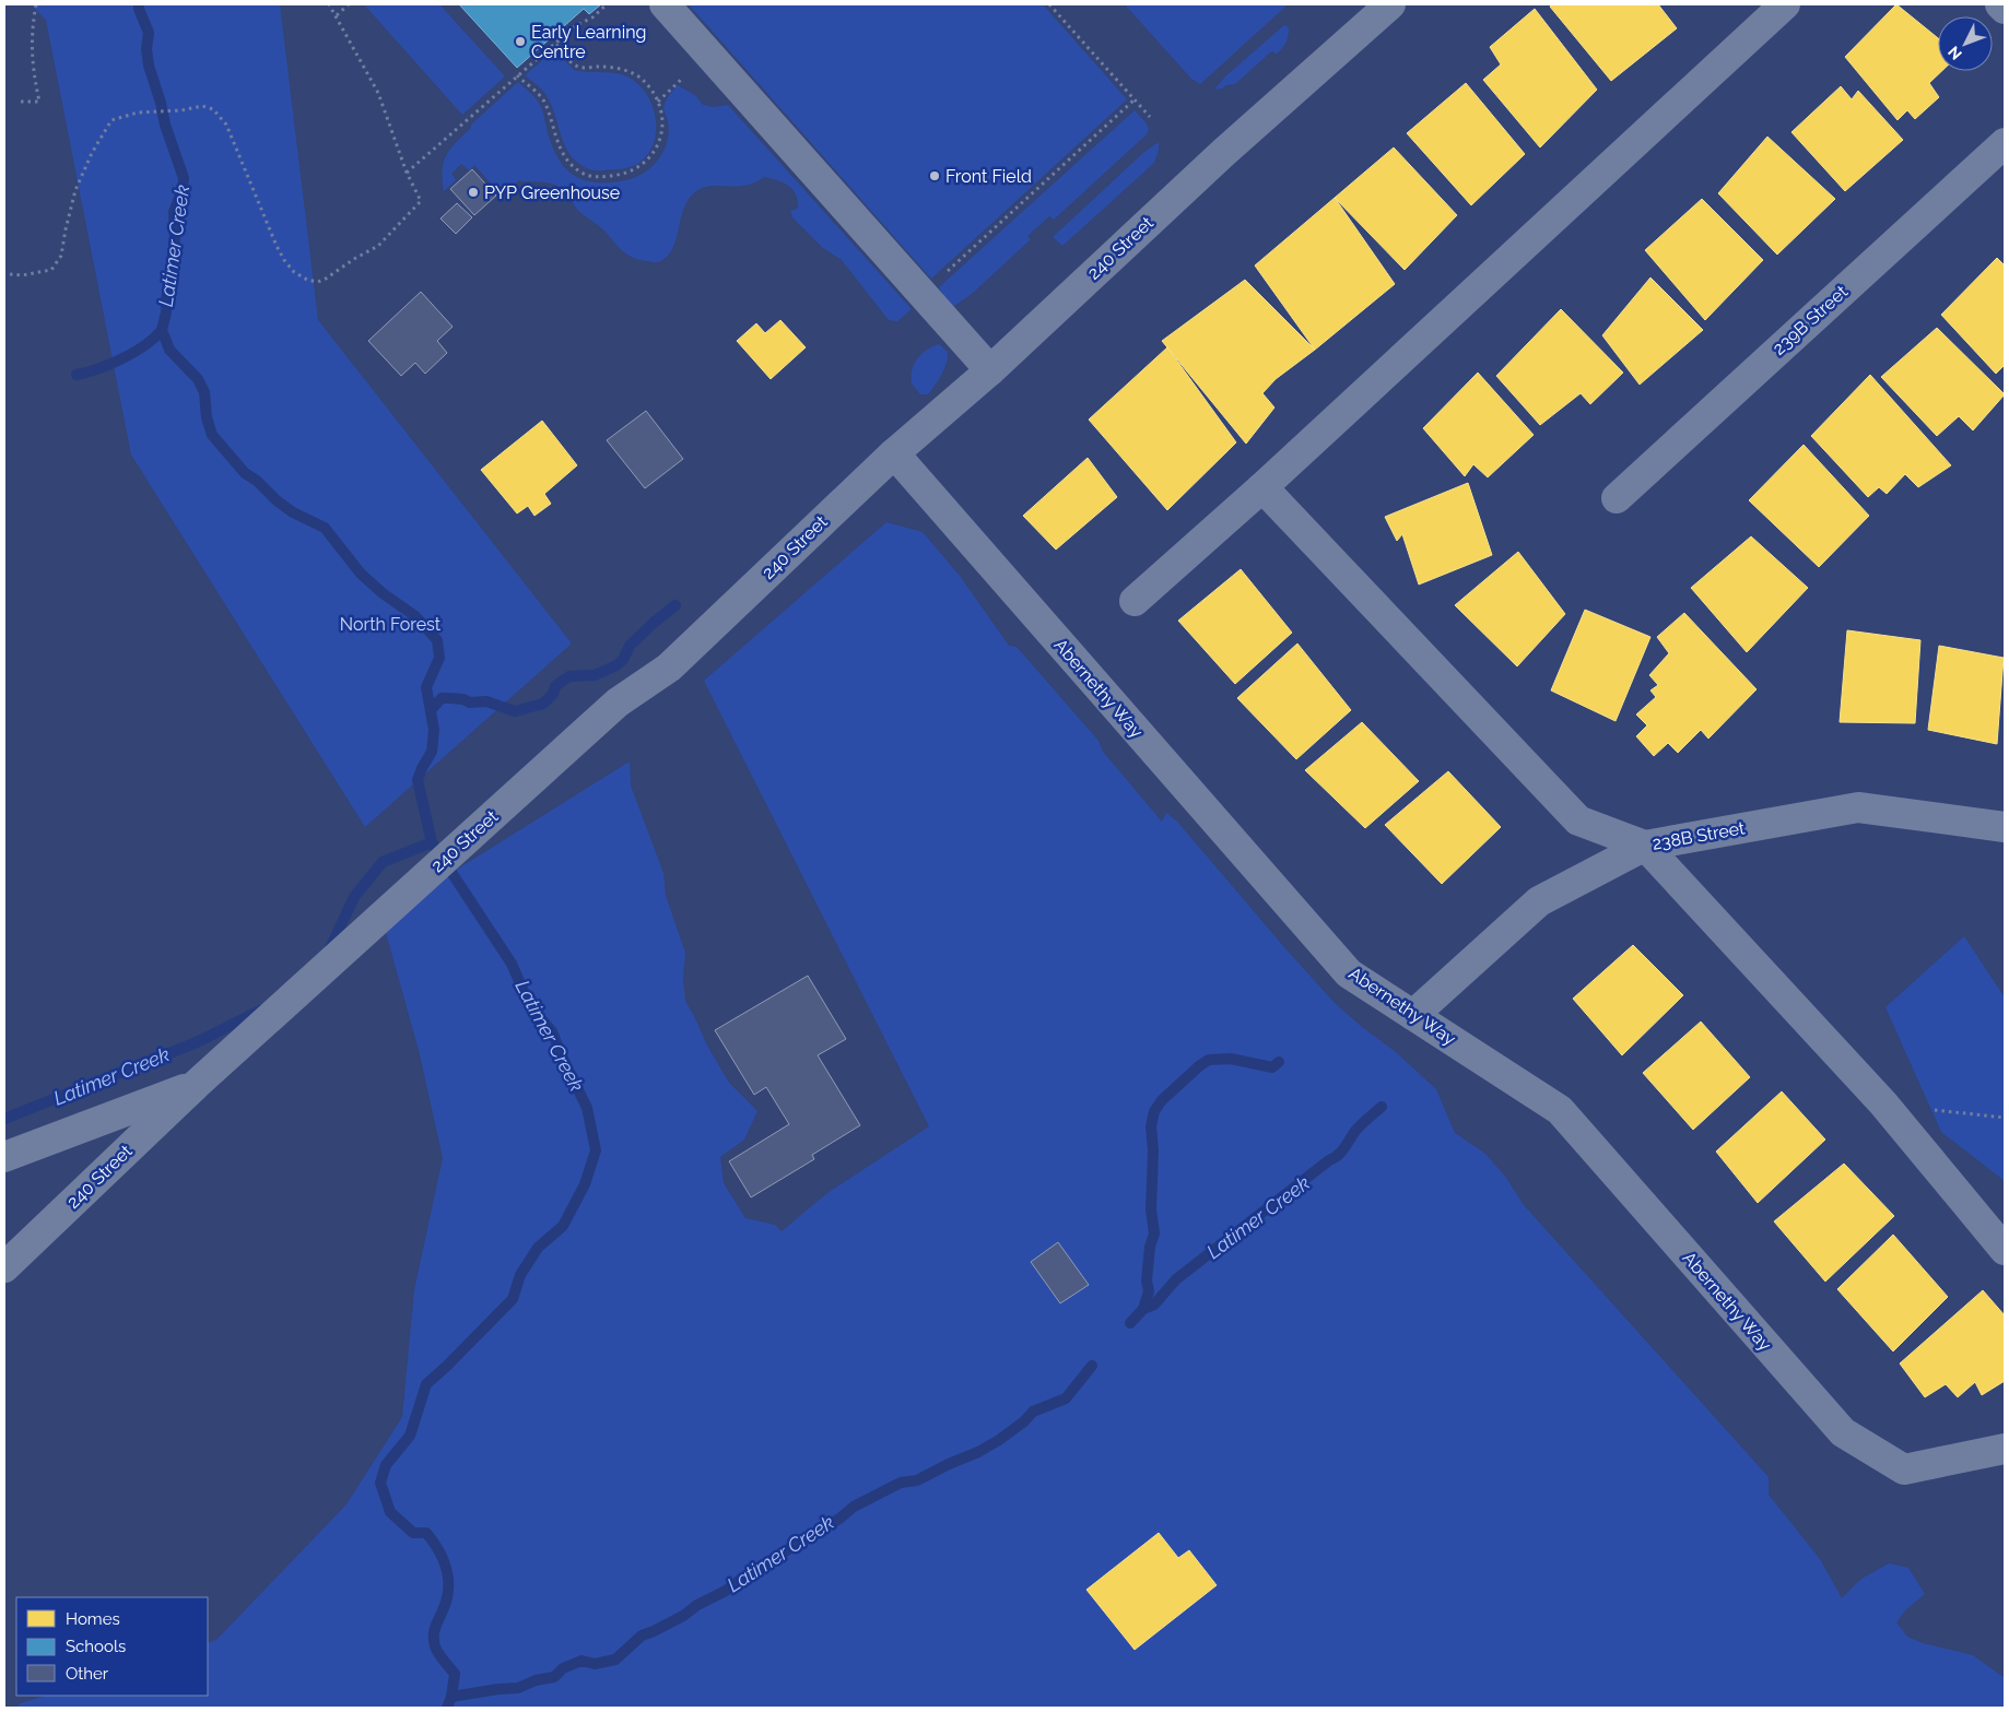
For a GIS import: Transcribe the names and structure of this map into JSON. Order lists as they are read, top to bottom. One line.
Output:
{"streets":{"street":["240 Street","239B Street","Abernethy Way","238B Street"]},"crossings":[["240 Street","Abernethy Way"],["Abernethy Way","238B Street"]],"water":["Latimer Creek"],"parks":["North Forest"],"places":["Early Learning Centre","Front Field","PYP Greenhouse"],"legend":["Homes","Schools","Other"],"north":"bottom left"}
